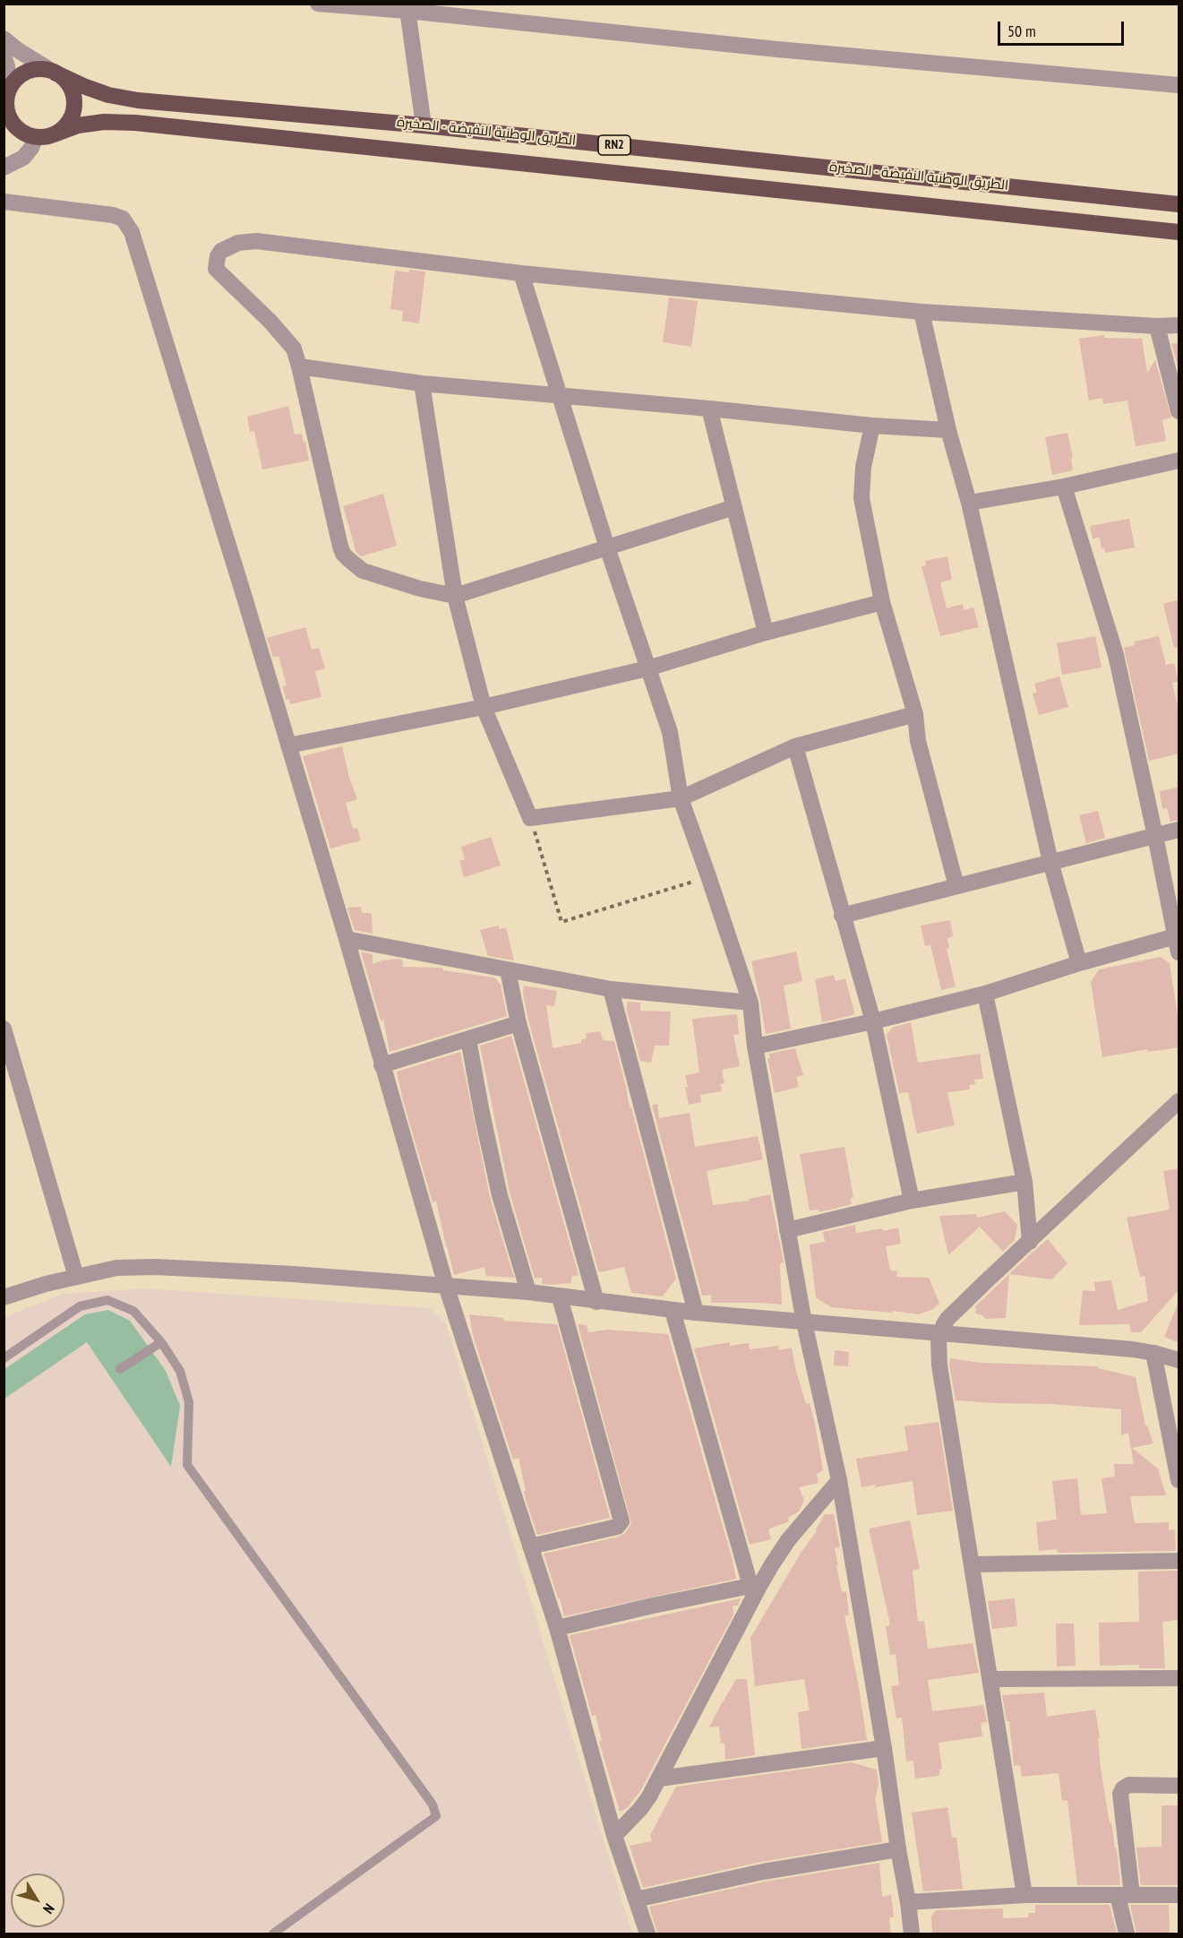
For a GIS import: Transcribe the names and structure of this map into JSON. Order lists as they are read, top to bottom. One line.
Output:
{"streets":{"highway":["الطريق الوطنية النفيضة - الصخيرة","RN2"]},"scale_bar":"50 m","north":"bottom right"}
